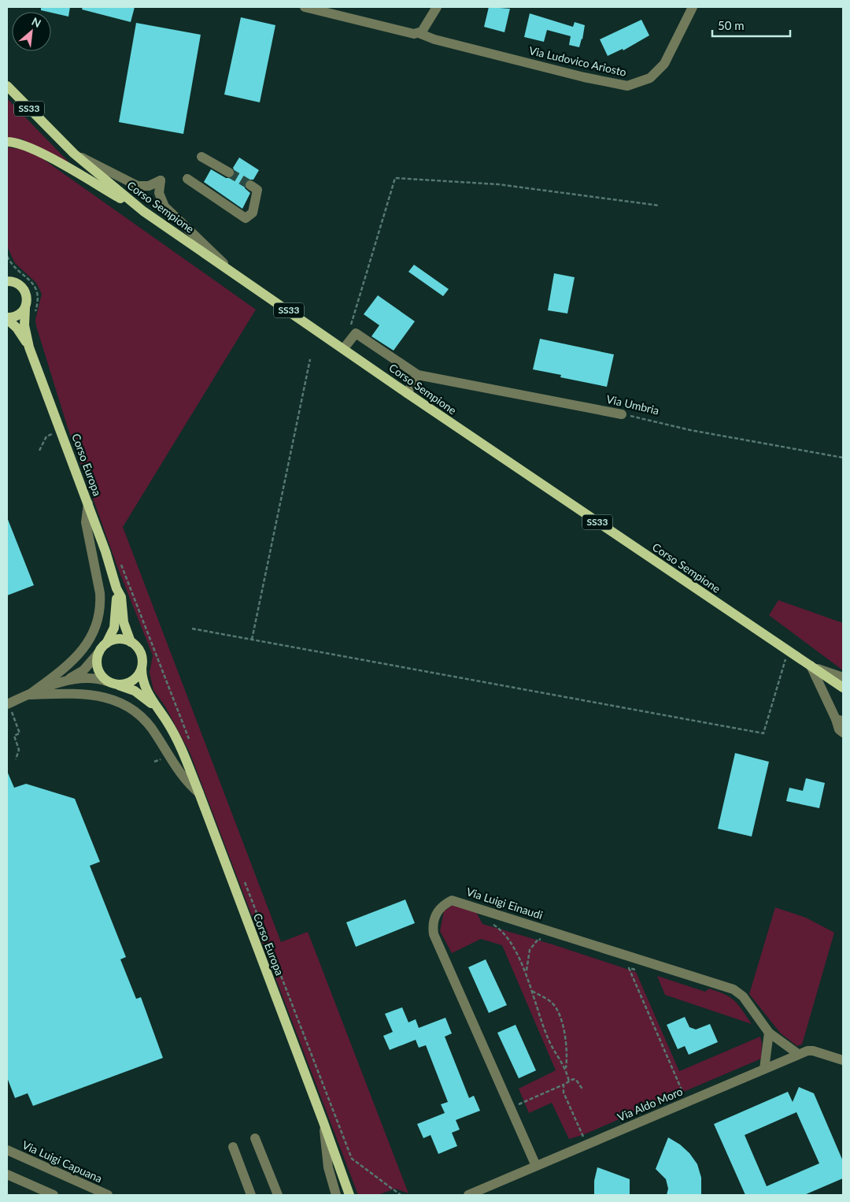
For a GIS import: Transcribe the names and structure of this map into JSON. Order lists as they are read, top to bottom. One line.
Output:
{"streets":{"main road":["SS33","Corso Sempione","Corso Europa"],"street":["Via Ludovico Ariosto","Via Umbria","Via Luigi Einaudi","Via Aldo Moro","Via Luigi Capuana"]},"crossings":[["Via Luigi Einaudi","Via Aldo Moro"]],"scale_bar":"50 m","north":"top right"}
